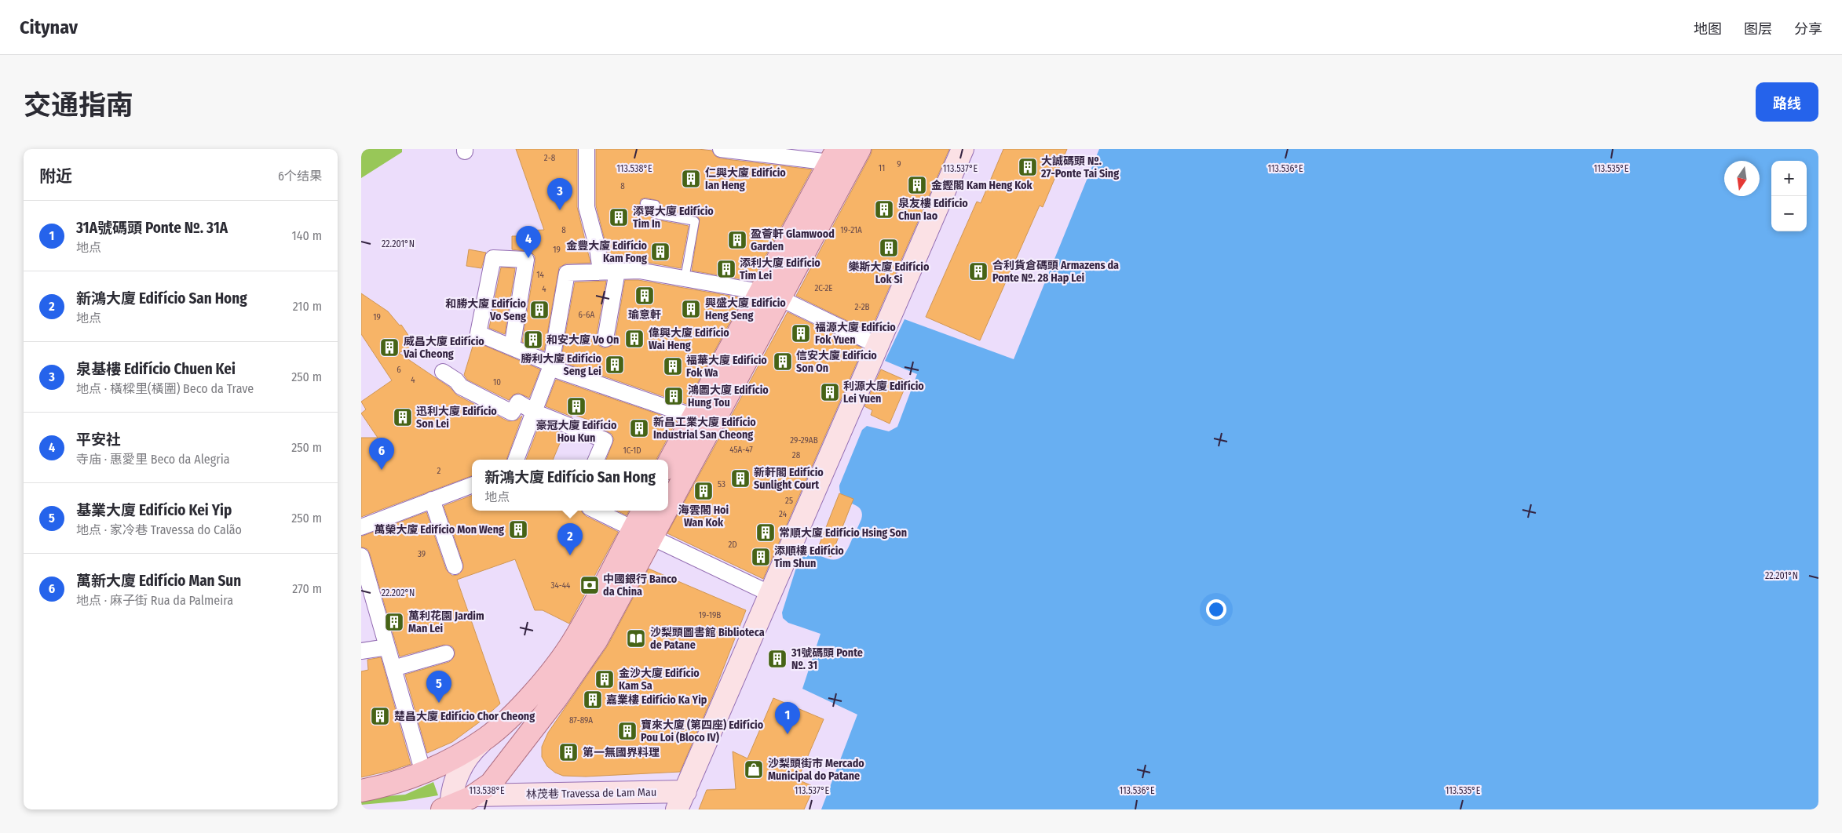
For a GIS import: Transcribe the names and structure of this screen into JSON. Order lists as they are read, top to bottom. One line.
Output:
{"streets":{"street":["林茂巷 Travessa de Lam Mau"]},"places":{"building":["大誠碼頭 Nº. 27-Ponte Tai Sing","仁興大廈 Edifício Ian Heng","金鏗閣 Kam Heng Kok","泉友樓 Edifício Chun Iao","添賢大廈 Edifício Tim In","盈薈軒 Glamwood Garden","樂斯大廈 Edifício Lok Si","金豐大廈 Edifício Kam Fong","添利大廈 Edifício Tim Lei","合利貨倉碼頭 Armazens da Ponte Nº. 28 Hap Lei","瑜意軒","興盛大廈 Edifício Heng Seng","和勝大廈 Edifício Vo Seng","福源大廈 Edifício Fok Yuen","偉興大廈 Edifício Wai Heng","和安大廈 Vo On","威昌大廈 Edifício Vai Cheong","信安大廈 Edifício Son On","勝利大廈 Edifício Seng Lei","福華大廈 Edifício Fok Wa","利源大廈 Edifício Lei Yuen","鴻圖大廈 Edifício Hung Tou","豪冠大廈 Edifício Hou Kun","迅利大廈 Edifício Son Lei","新昌工業大廈 Edifício Industrial San Cheong","新軒閣 Edifício Sunlight Court","海雲閣 Hoi Wan Kok","萬榮大廈 Edifício Mon Weng","常順大廈 Edifício Hsing Son","添順樓 Edifício Tim Shun","萬利花園 Jardim Man Lei","31號碼頭 Ponte Nº. 31","金沙大廈 Edifício Kam Sa","嘉業樓 Edifício Ka Yip","楚昌大廈 Edifício Chor Cheong","寶來大廈 (第四座) Edifício Pou Loi (Bloco IV)","第一無國界料理"],"bank":["中國銀行 Banco da China"],"library":["沙梨頭圖書館 Biblioteca de Patane"],"shop":["沙梨頭街市 Mercado Municipal do Patane"]},"house_numbers":["2-8","9","11","8","8","19-21A","19","14","2C-2E","4","2-2B","6-6A","19","6","4","10","29-29AB","45A-47","1C-1D","28","2","53","25","24","2D","39","34-44","19-19B","87-89A"],"north":"bottom","page":{"header":"Citynav","nav":["地图","图层","分享"],"title":"交通指南","buttons":"路线","heading":["附近","6个结果"],"map_buttons":["+","−"],"pins":["3","4","6","2","5","1"],"list":[{"mark":"1","name":"31A號碼頭 Ponte Nº. 31A","note":"地点","value":"140 m"},{"mark":"2","name":"新鴻大廈 Edifício San Hong","note":"地点","value":"210 m"},{"mark":"3","name":"泉基樓 Edifício Chuen Kei","note":"地点 · 橫樑里(橫圍) Beco da Trave","value":"250 m"},{"mark":"4","name":"平安社","note":"寺庙 · 惠愛里 Beco da Alegria","value":"250 m"},{"mark":"5","name":"基業大廈 Edifício Kei Yip","note":"地点 · 家冷巷 Travessa do Calão","value":"250 m"},{"mark":"6","name":"萬新大廈 Edifício Man Sun","note":"地点 · 麻子街 Rua da Palmeira","value":"270 m"}],"popup":["新鴻大廈 Edifício San Hong","地点"]},"coordinates":["113.538°E","113.537°E","113.536°E","113.535°E","22.201°N","22.202°N"]}
